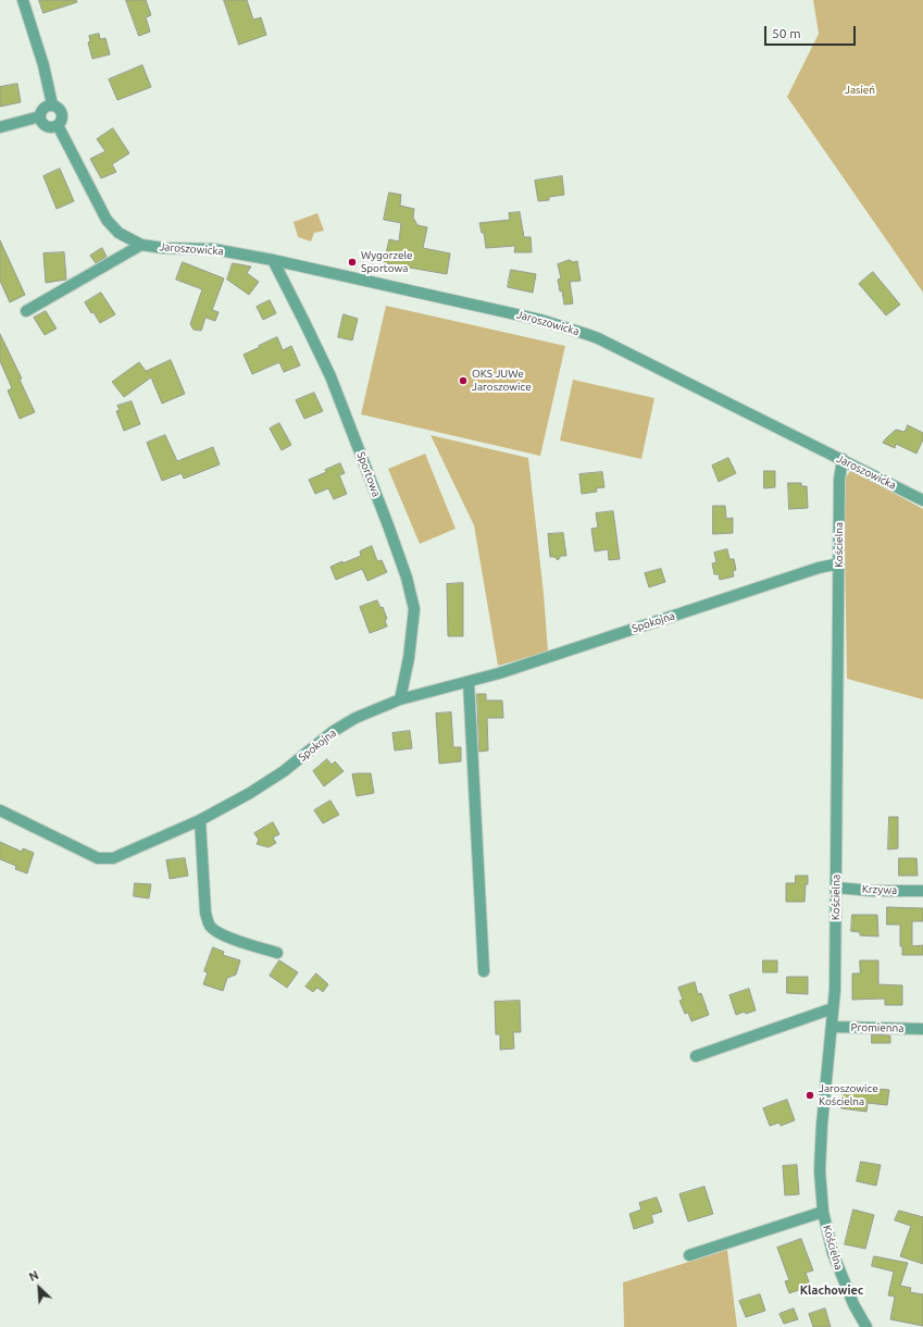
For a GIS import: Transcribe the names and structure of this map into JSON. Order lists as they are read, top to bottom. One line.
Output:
{"streets":{"street":["Jaroszowicka","Sportowa","Kościelna","Spokojna","Krzywa","Promienna"]},"crossings":[["Jaroszowicka","Sportowa"],["Jaroszowicka","Kościelna"],["Sportowa","Spokojna"],["Kościelna","Spokojna"],["Kościelna","Krzywa"],["Kościelna","Promienna"]],"districts":["Klachowiec"],"parks":["Jasień"],"places":["Wygorzele Sportowa","OKS JUWe Jaroszowice","Jaroszowice Kościelna"],"scale_bar":"50 m","north":"top left"}
